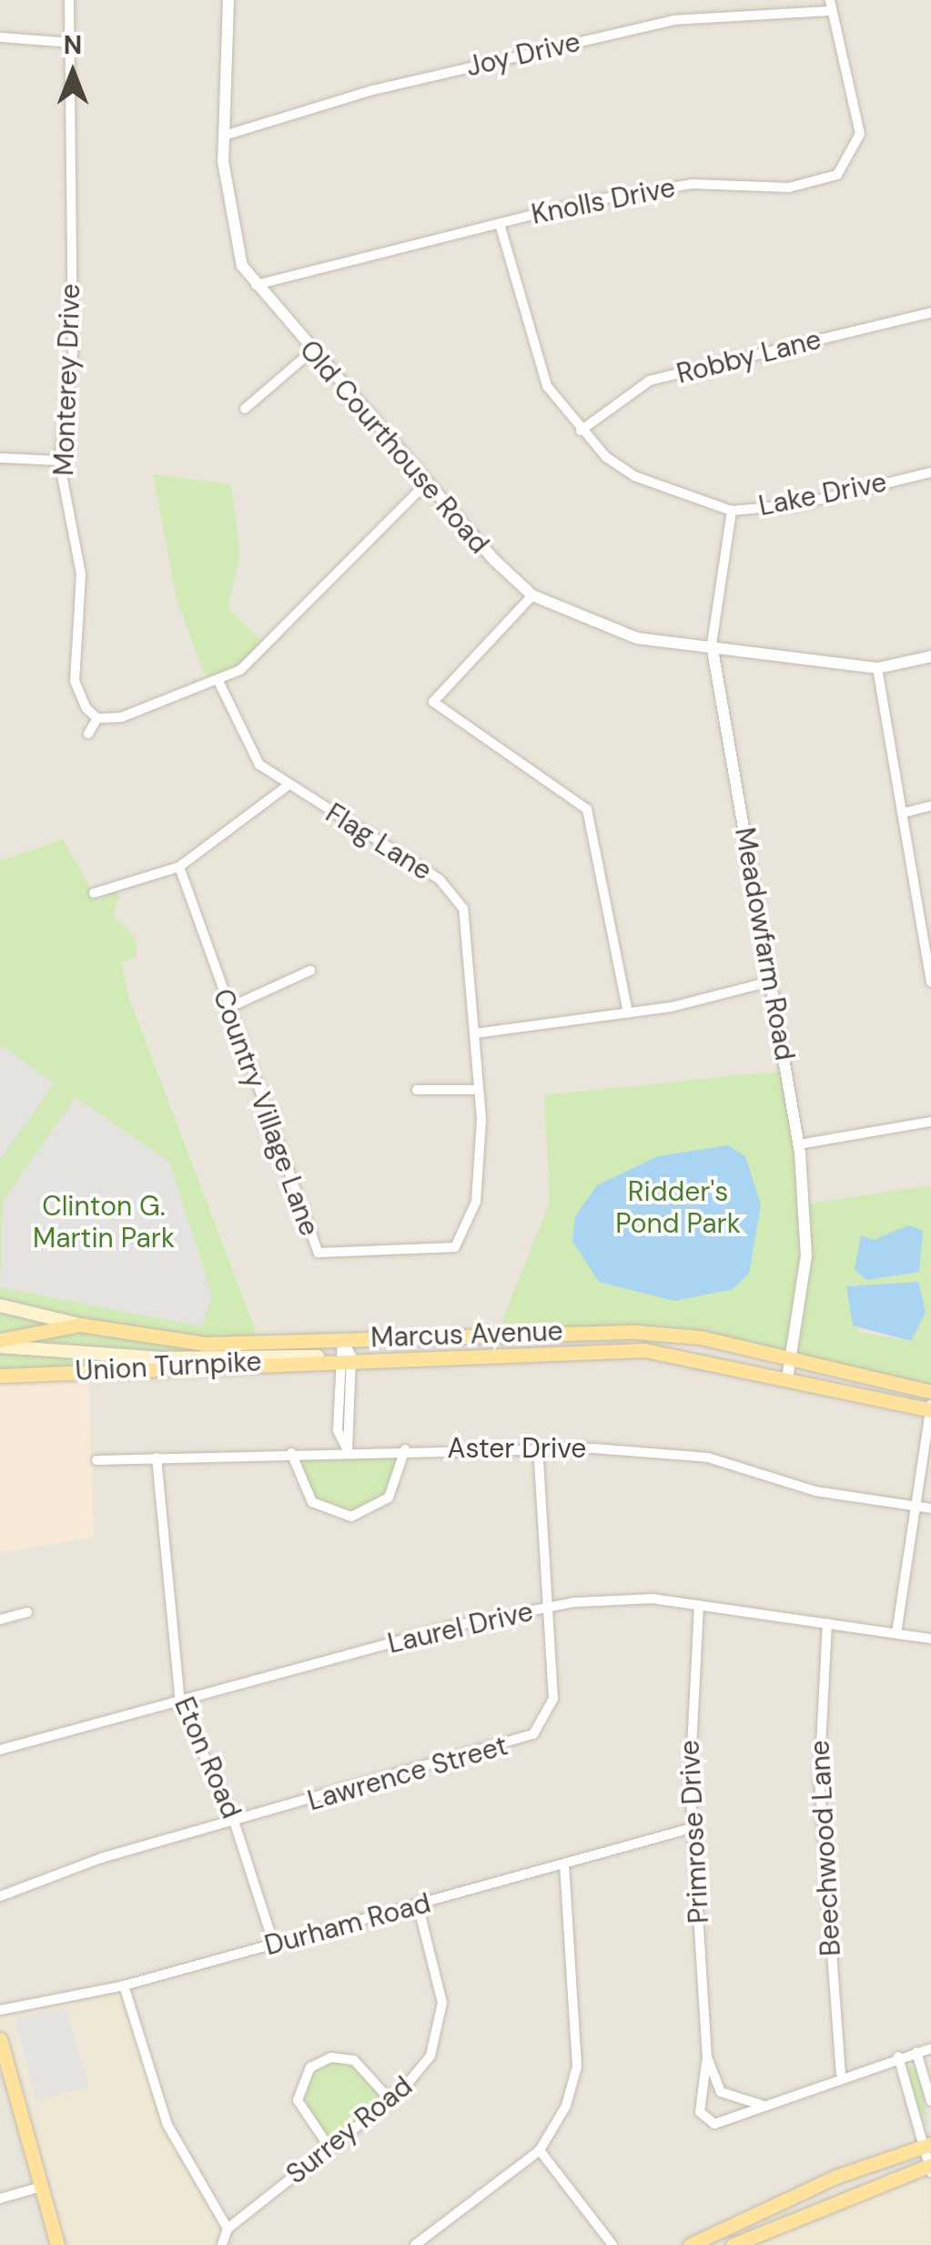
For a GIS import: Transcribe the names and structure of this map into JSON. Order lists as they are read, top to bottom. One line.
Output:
{"streets":{"main road":["Marcus Avenue","Union Turnpike"],"street":["Joy Drive","Knolls Drive","Robby Lane","Monterey Drive","Old Courthouse Road","Lake Drive","Flag Lane","Meadowfarm Road","Country Village Lane","Aster Drive","Laurel Drive","Eton Road","Lawrence Street","Primrose Drive","Beechwood Lane","Durham Road","Surrey Road"]},"crossings":[["Joy Drive","Knolls Drive"],["Joy Drive","Old Courthouse Road"],["Knolls Drive","Old Courthouse Road"],["Knolls Drive","Lake Drive"],["Robby Lane","Lake Drive"],["Old Courthouse Road","Meadowfarm Road"],["Lake Drive","Meadowfarm Road"],["Flag Lane","Country Village Lane"],["Meadowfarm Road","Marcus Avenue"],["Marcus Avenue","Union Turnpike"],["Aster Drive","Eton Road"],["Aster Drive","Lawrence Street"],["Laurel Drive","Eton Road"],["Laurel Drive","Lawrence Street"],["Laurel Drive","Primrose Drive"],["Laurel Drive","Beechwood Lane"],["Eton Road","Lawrence Street"],["Eton Road","Durham Road"],["Primrose Drive","Beechwood Lane"],["Primrose Drive","Durham Road"],["Durham Road","Surrey Road"]],"parks":["Ridder's Pond Park","Clinton G. Martin Park"],"north":"top"}
